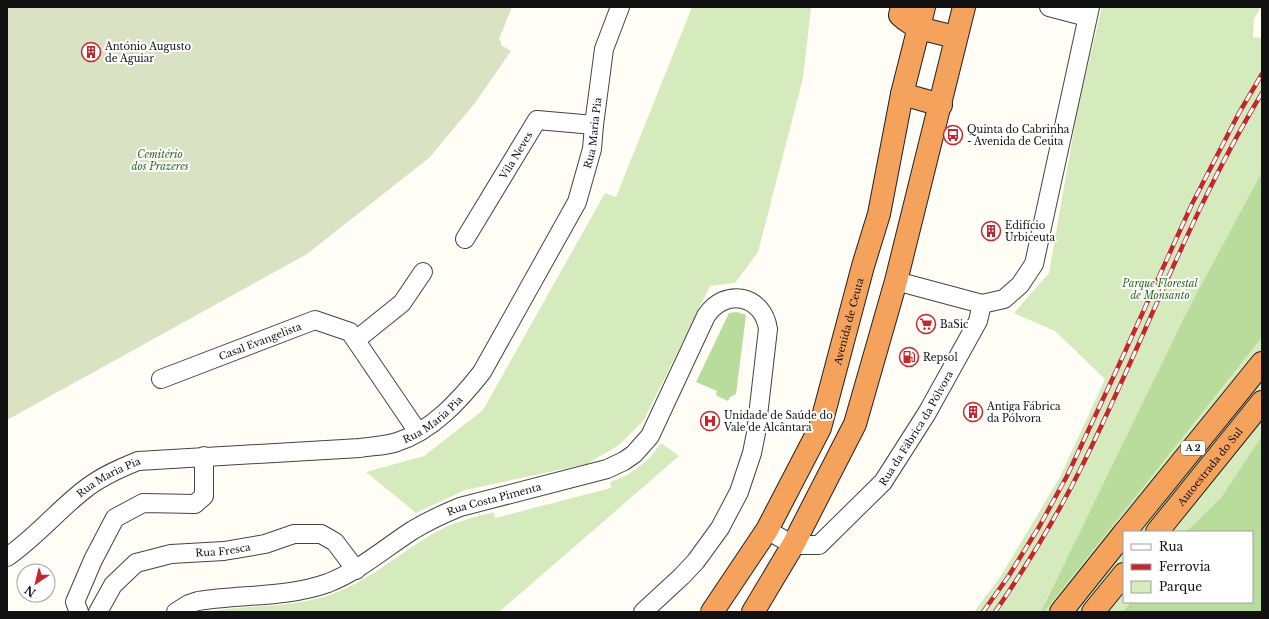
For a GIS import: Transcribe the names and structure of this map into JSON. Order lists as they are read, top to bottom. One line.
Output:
{"streets":{"highway":["Avenida de Ceuta","A 2","Autoestrada do Sul"],"street":["Rua Maria Pia","Vila Neves","Casal Evangelista","Rua da Fábrica da Pólvora","Rua Costa Pimenta","Rua Fresca"]},"crossings":[["Rua Maria Pia","Vila Neves"],["Rua Maria Pia","Casal Evangelista"],["Avenida de Ceuta","Rua da Fábrica da Pólvora"],["Rua Costa Pimenta","Rua Fresca"]],"parks":["Cemitério dos Prazeres","Parque Florestal de Monsanto"],"places":{"building":["António Augusto de Aguiar","Edifício Urbiceuta","Antiga Fábrica da Pólvora"],"bus stop":["Quinta do Cabrinha - Avenida de Ceuta"],"supermarket":["BaSic"],"fuel station":["Repsol"],"hospital":["Unidade de Saúde do Vale de Alcântara"]},"legend":["Rua","Ferrovia","Parque"],"north":"bottom left"}
